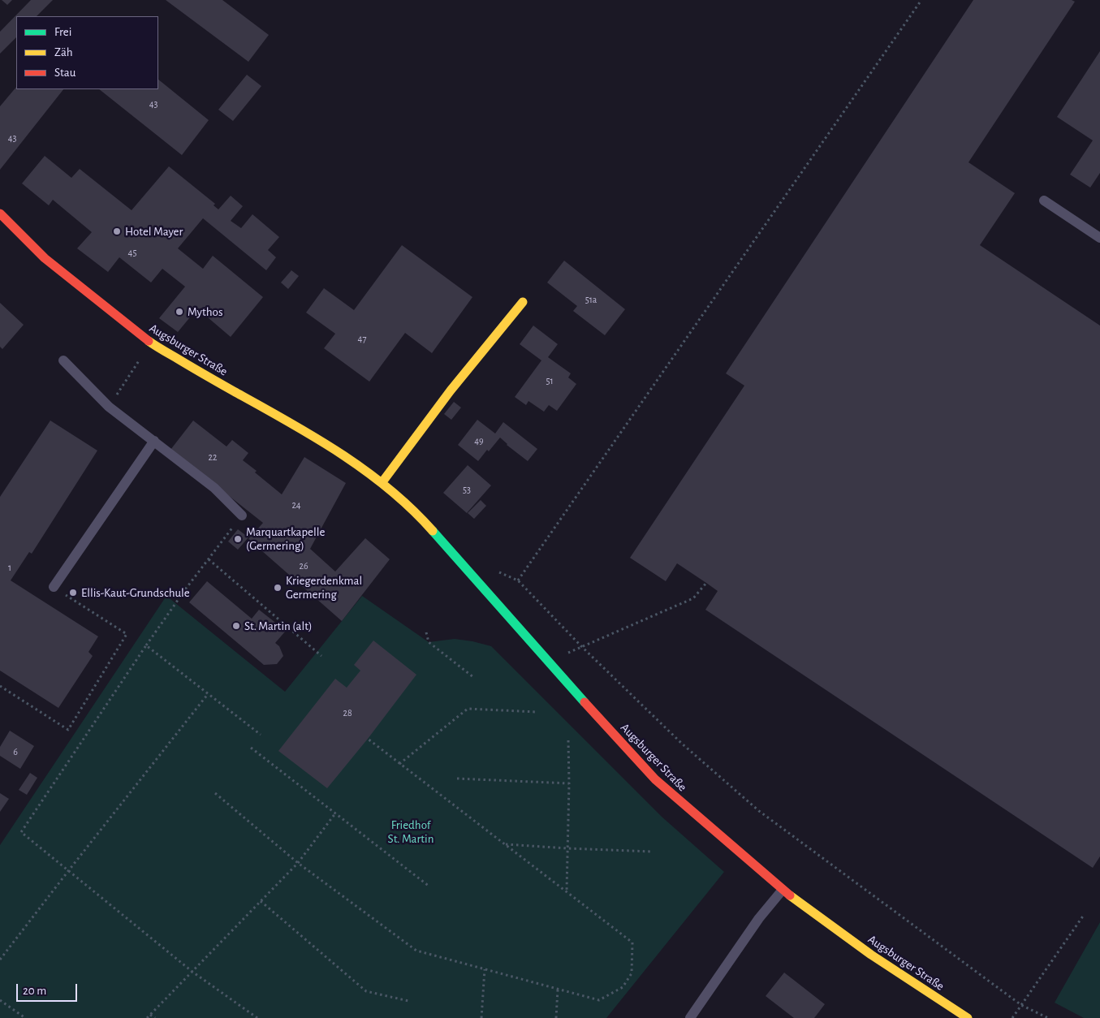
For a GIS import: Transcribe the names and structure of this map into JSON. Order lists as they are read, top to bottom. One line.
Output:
{"streets":{"street":["Augsburger Straße"]},"parks":["Friedhof St. Martin"],"places":["Hotel Mayer","Mythos","Marquartkapelle (Germering)","Kriegerdenkmal Germering","Ellis-Kaut-Grundschule","St. Martin (alt)"],"house_numbers":["43","43","45","51a","47","51","49","22","53","24","26","1","28","6"],"legend":["Frei","Zäh","Stau"],"scale_bar":"20 m"}
